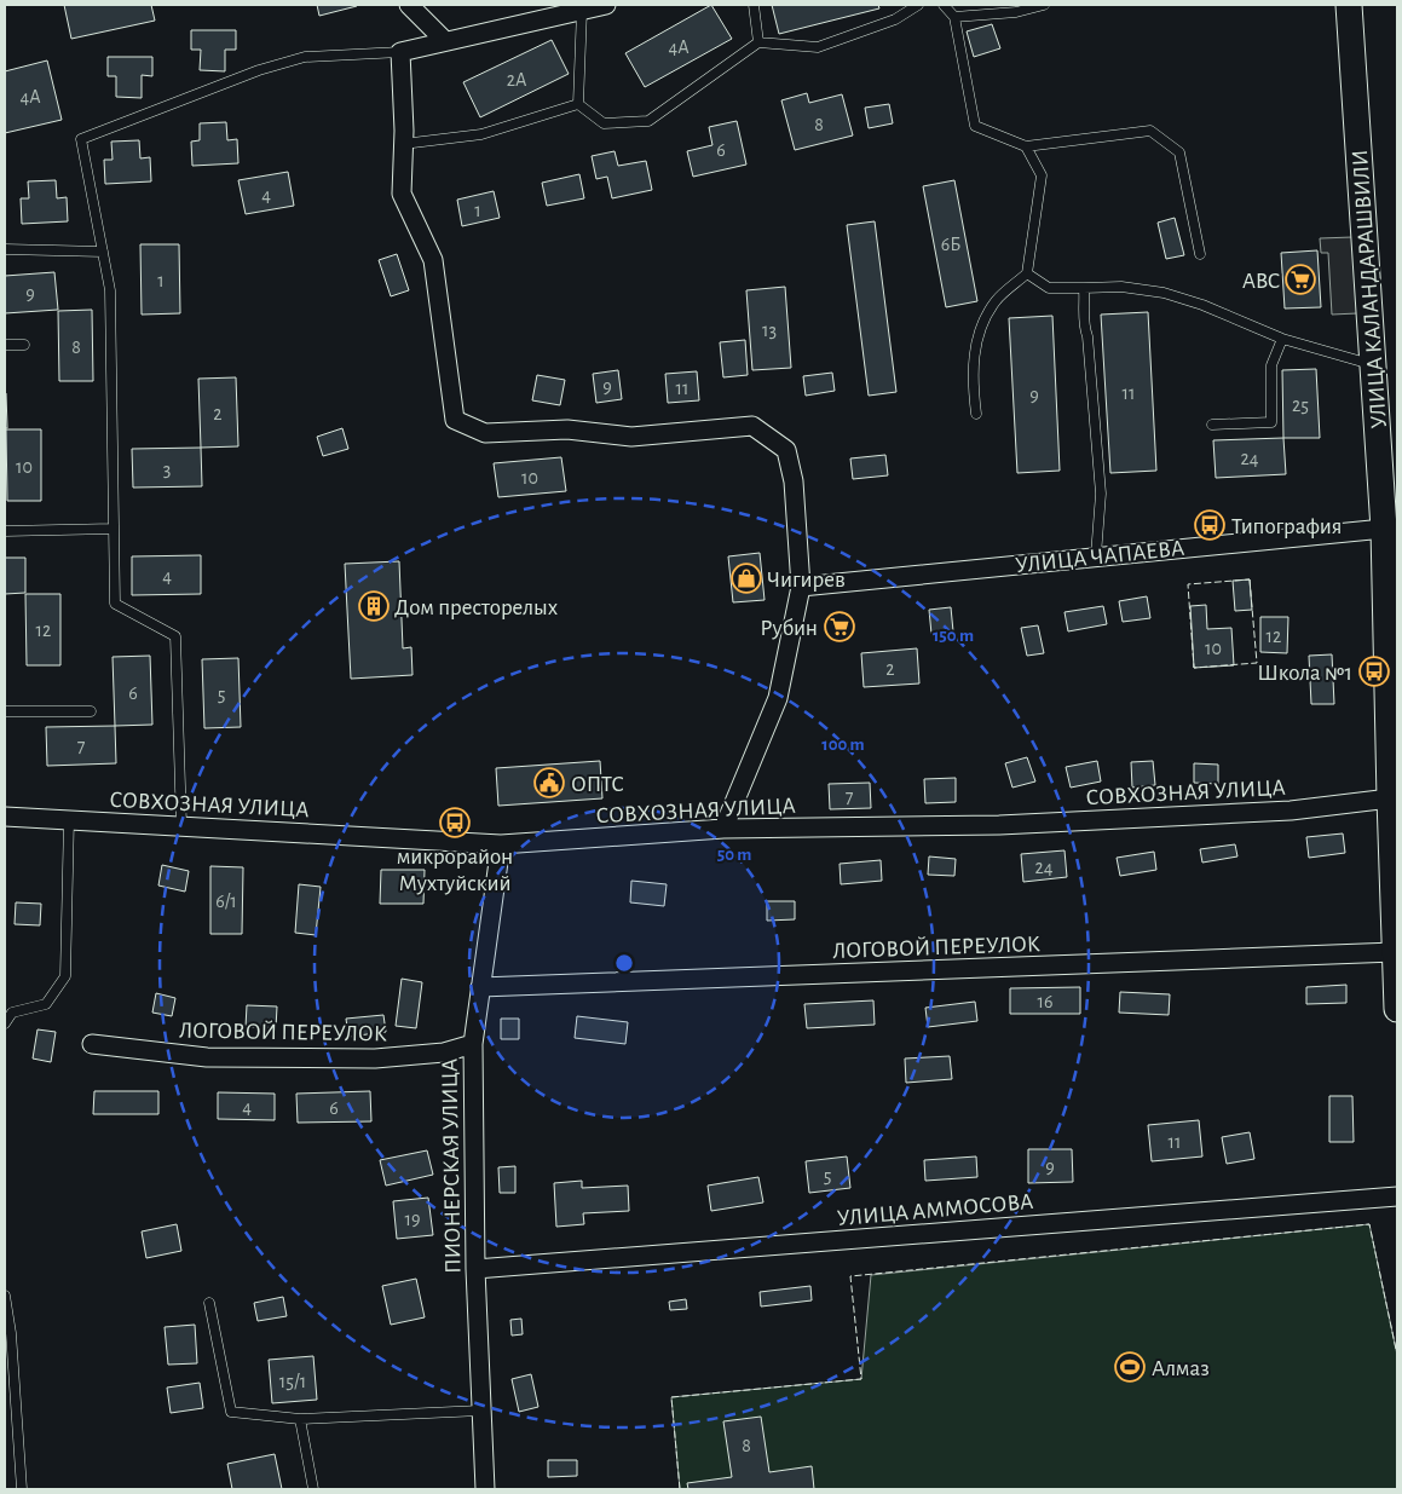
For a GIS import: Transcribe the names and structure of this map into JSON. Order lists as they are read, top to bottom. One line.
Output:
{"streets":{"main road":["УЛИЦА КАЛАНДАРАШВИЛИ"],"street":["УЛИЦА ЧАПАЕВА","СОВХОЗНАЯ УЛИЦА","ЛОГОВОЙ ПЕРЕУЛОК","ПИОНЕРСКАЯ УЛИЦА","УЛИЦА АММОСОВА"]},"crossings":[["УЛИЦА КАЛАНДАРАШВИЛИ","УЛИЦА ЧАПАЕВА"],["УЛИЦА КАЛАНДАРАШВИЛИ","СОВХОЗНАЯ УЛИЦА"],["УЛИЦА КАЛАНДАРАШВИЛИ","ЛОГОВОЙ ПЕРЕУЛОК"],["СОВХОЗНАЯ УЛИЦА","ПИОНЕРСКАЯ УЛИЦА"],["ЛОГОВОЙ ПЕРЕУЛОК","ПИОНЕРСКАЯ УЛИЦА"],["ПИОНЕРСКАЯ УЛИЦА","УЛИЦА АММОСОВА"]],"places":{"supermarket":["ABC","Рубин"],"bus stop":["Типография","Школа №1","микрорайон Мухтуйский"],"shop":["Чигирев"],"building":["Дом престорелых"],"public building":["ОПТС"],"sports":["Алмаз"]},"house_numbers":["4А","2А","4А","8","6","4","1","6Б","1","9","13","8","9","11","11","9","25","2","24","10","3","10","4","12","12","10","2","6","5","7","7","24","6/1","16","4","6","11","9","5","19","15/1","8"],"rings":["150 m","100 m","50 m"]}
